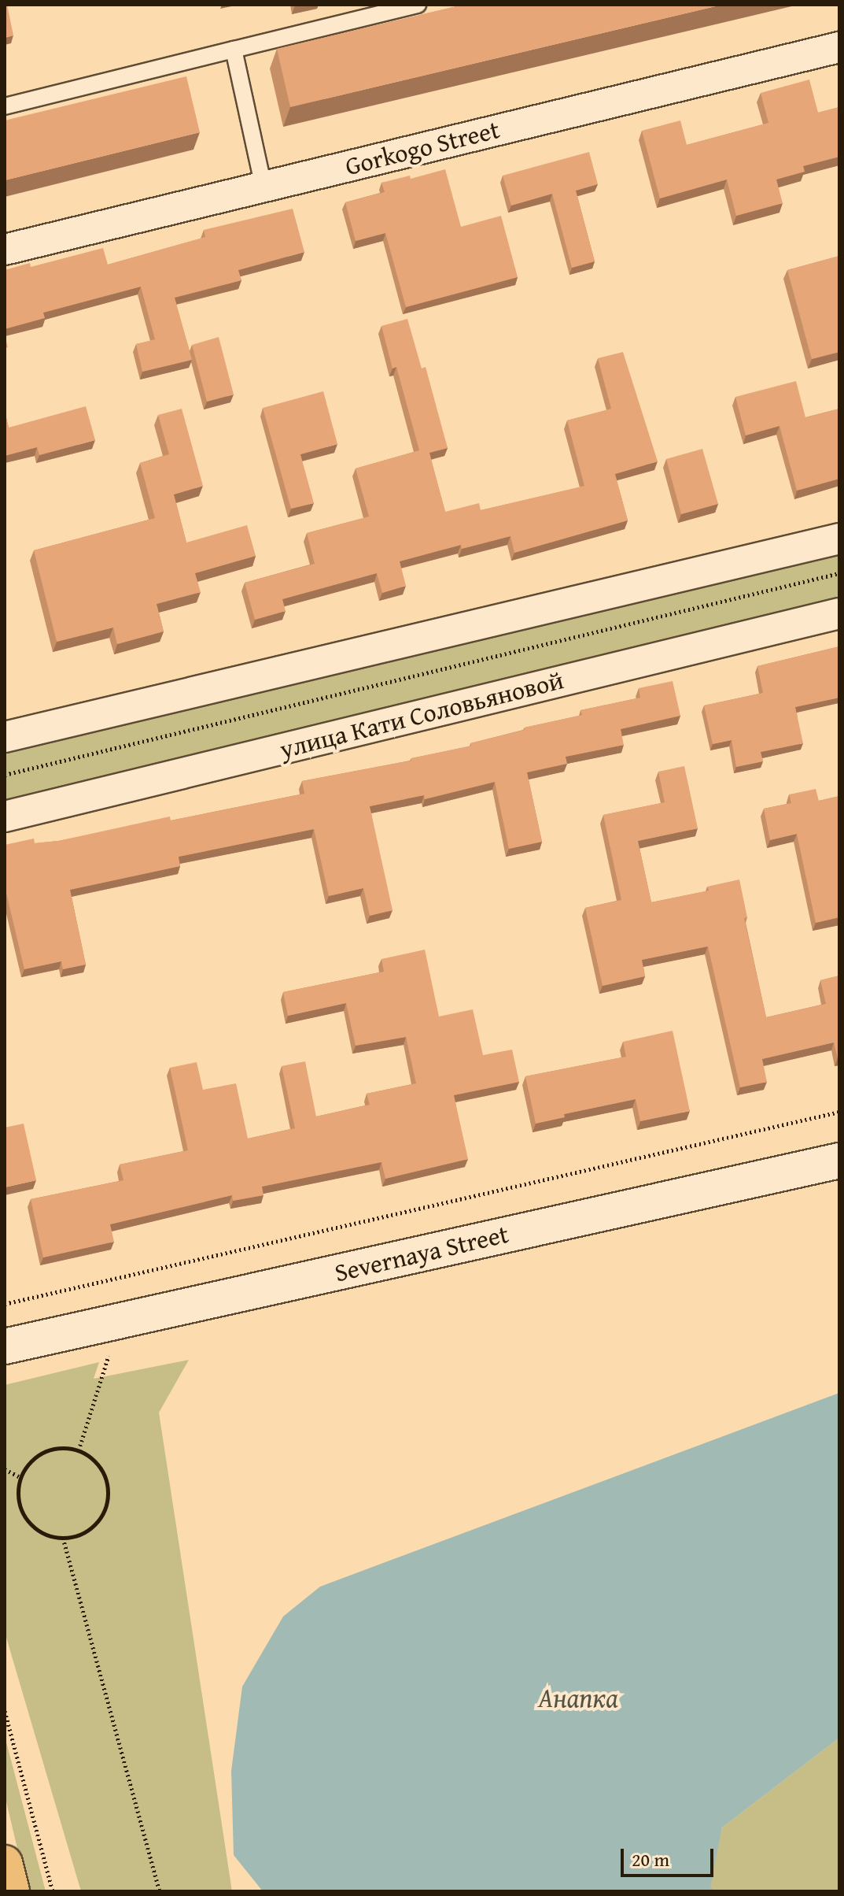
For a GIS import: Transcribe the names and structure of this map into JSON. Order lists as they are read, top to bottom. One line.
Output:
{"streets":{"street":["Gorkogo Street","улица Кати Соловьяновой","Severnaya Street"]},"water":["Анапка"],"scale_bar":"20 m"}
